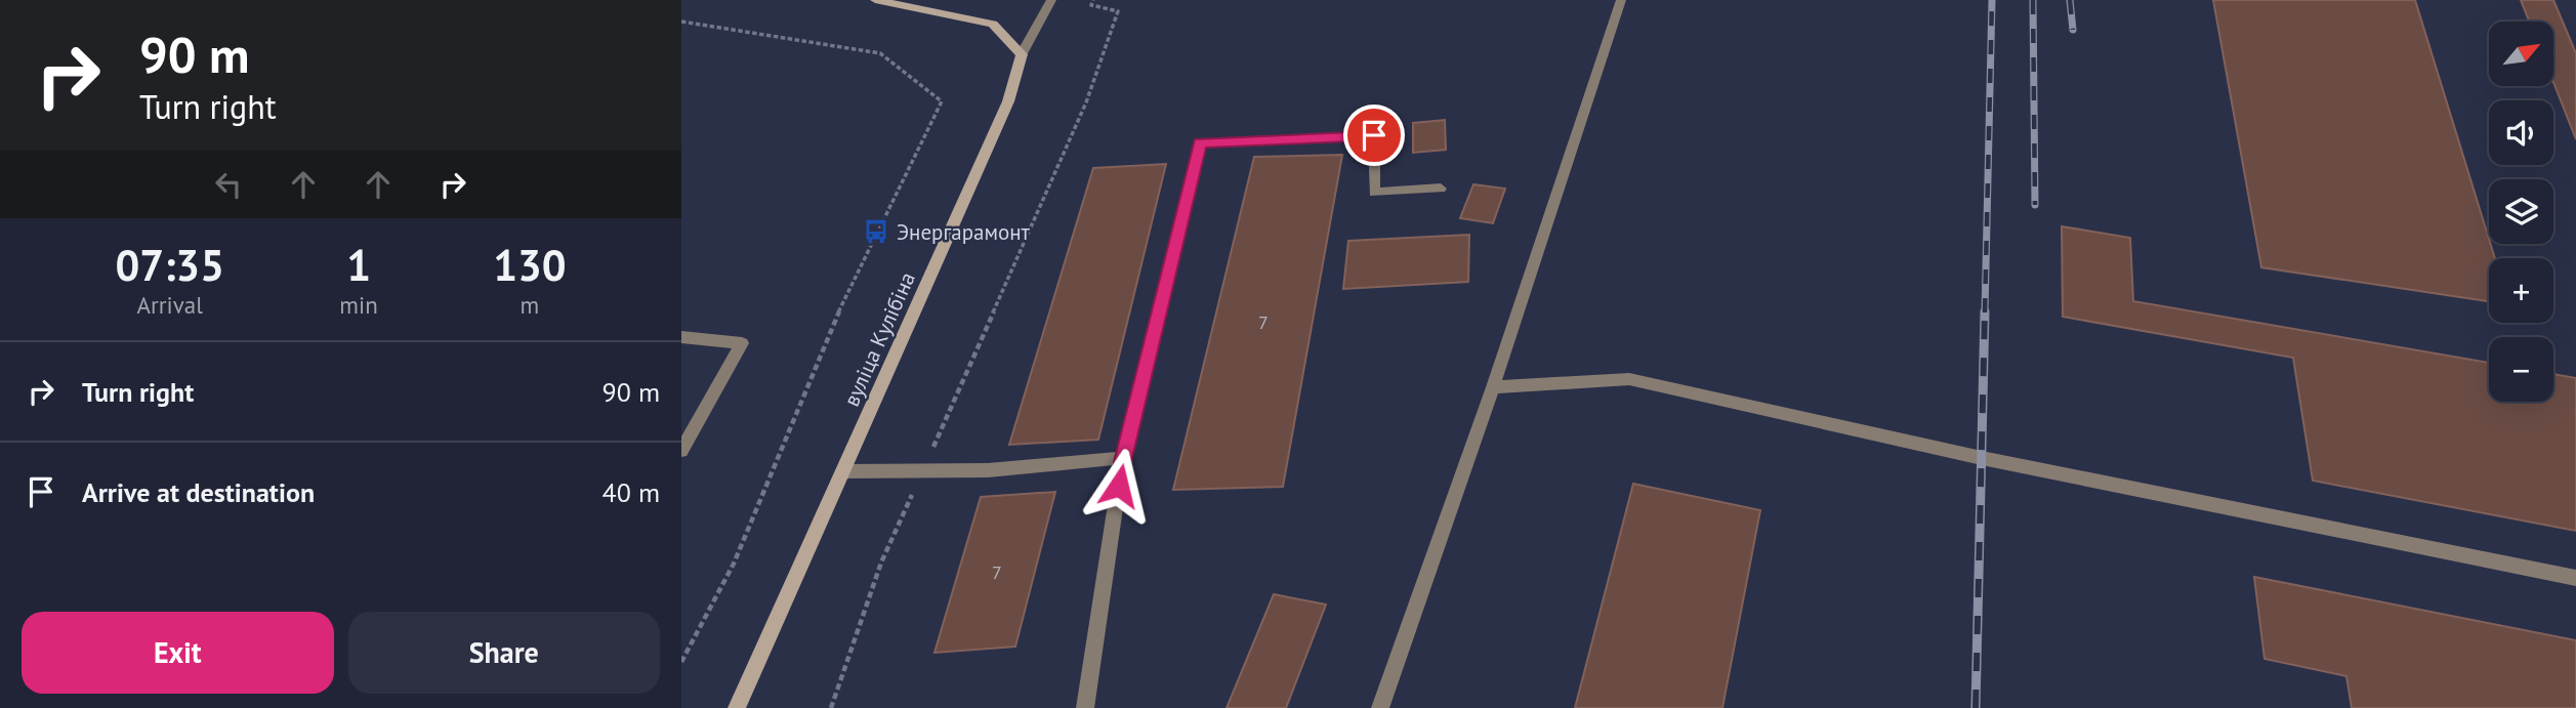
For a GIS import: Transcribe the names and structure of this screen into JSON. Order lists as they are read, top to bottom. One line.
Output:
{"streets":{"main road":["вуліца Кулібіна"]},"places":{"bus stop":["Энергарамонт"]},"house_numbers":["7","7"],"north":"top right","page":{"turn":["90 m","Turn right"],"map_buttons":["+","−"],"eta":["07:35","Arrival","1","min","130","m"],"list":[{"name":"Turn right","value":"90 m"},{"name":"Arrive at destination","value":"40 m"}],"buttons":["Exit","Share"]}}
